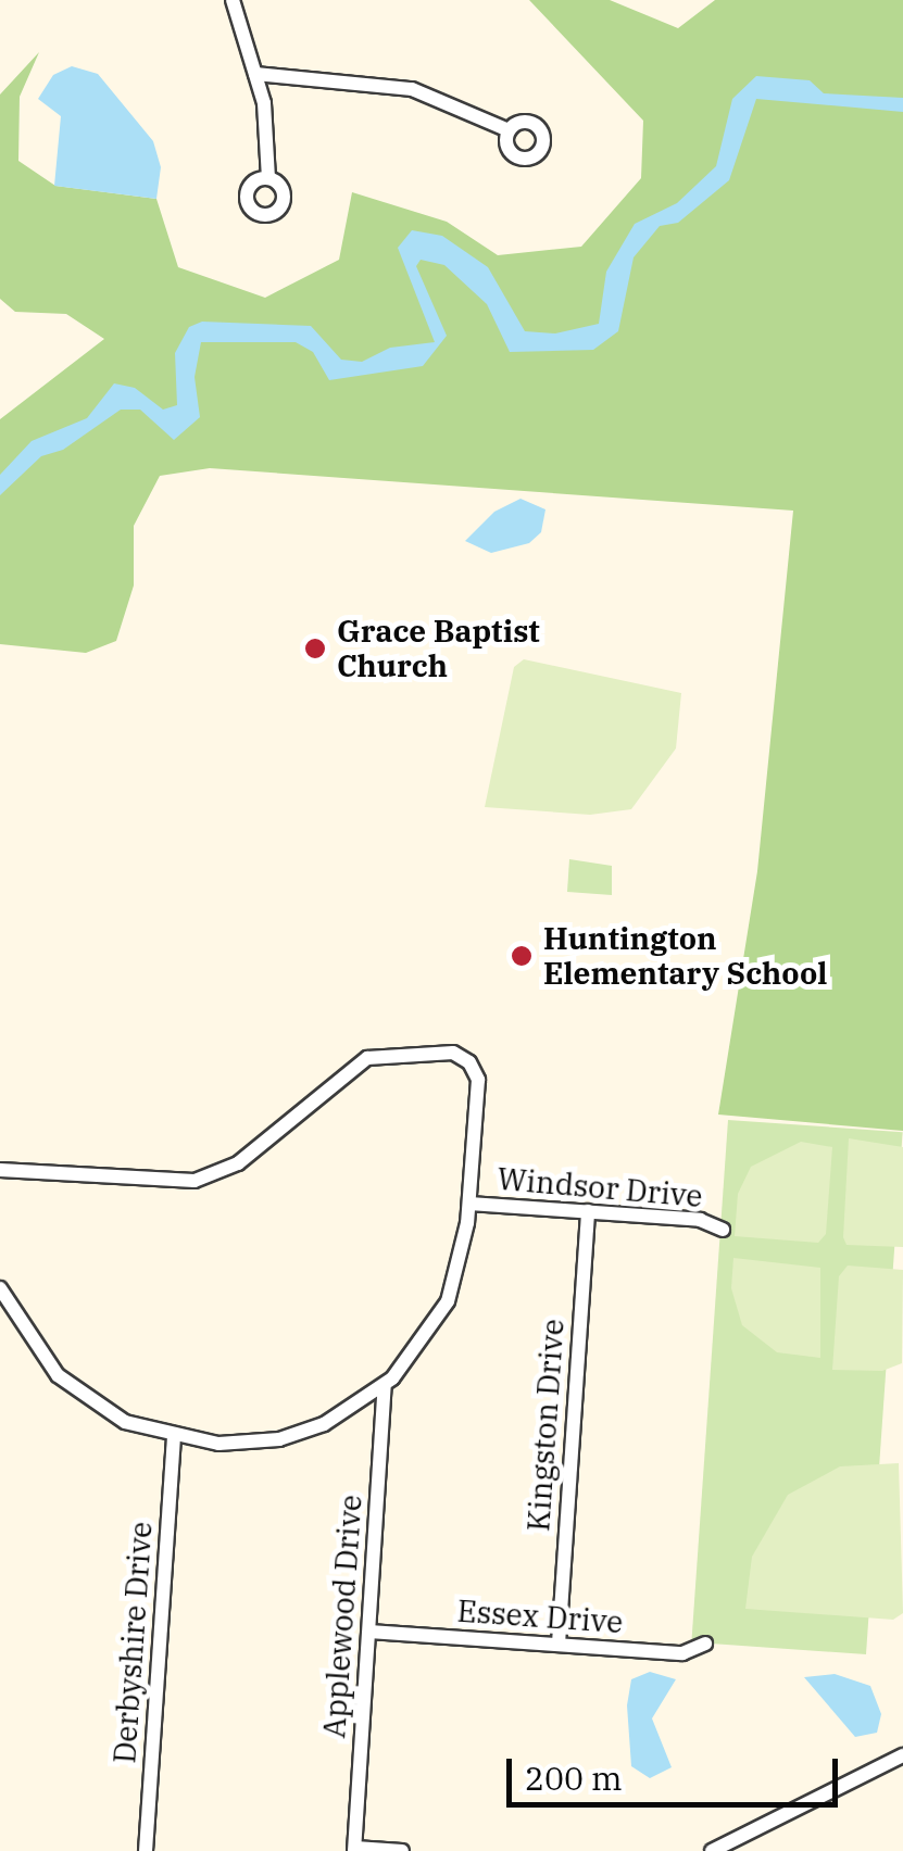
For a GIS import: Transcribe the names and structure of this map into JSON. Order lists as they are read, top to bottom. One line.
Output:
{"streets":{"street":["Windsor Drive","Kingston Drive","Applewood Drive","Essex Drive","Derbyshire Drive"]},"crossings":[["Windsor Drive","Kingston Drive"],["Kingston Drive","Essex Drive"],["Applewood Drive","Essex Drive"]],"places":["Grace Baptist Church","Huntington Elementary School"],"scale_bar":"200 m"}
